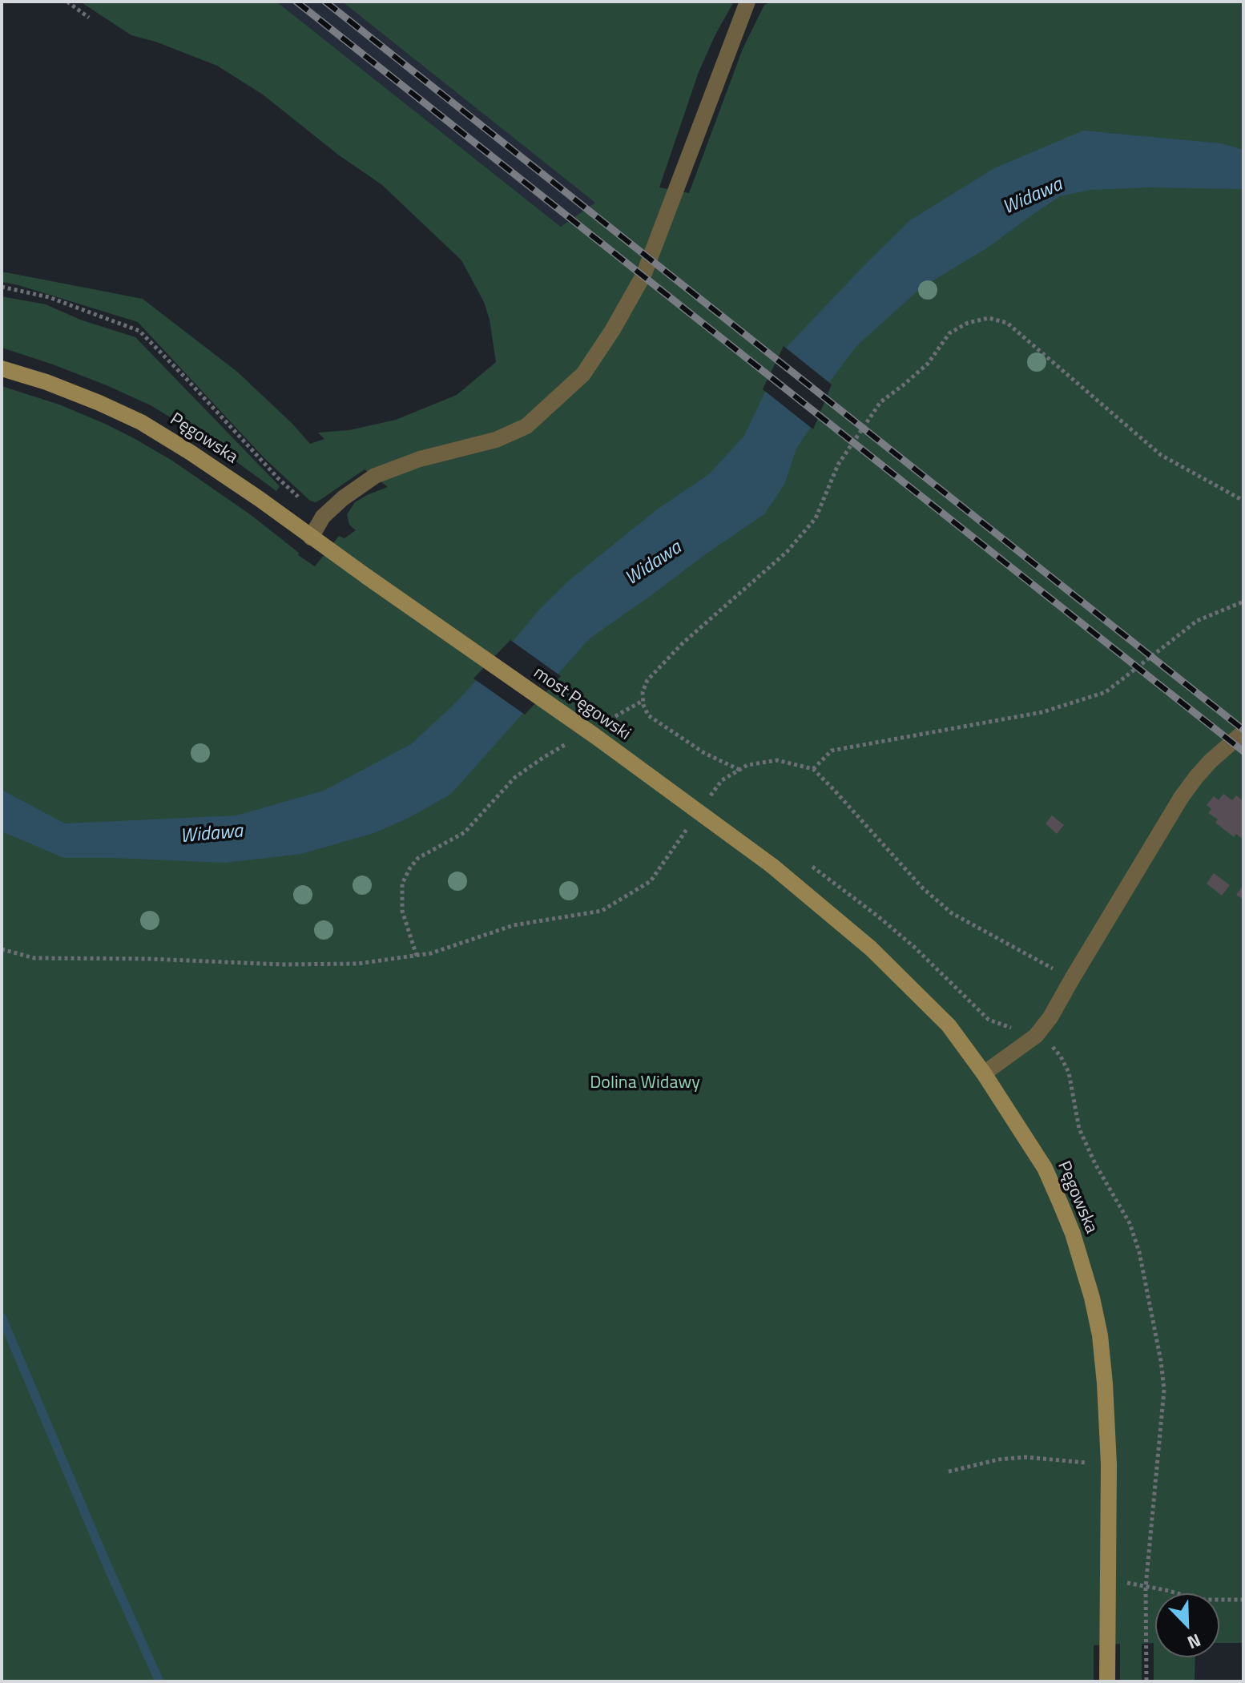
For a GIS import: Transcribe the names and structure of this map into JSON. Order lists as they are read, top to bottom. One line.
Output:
{"streets":{"main road":["Pęgowska","most Pęgowski"]},"crossings":[["Pęgowska","most Pęgowski"]],"water":["Widawa"],"parks":["Dolina Widawy"],"north":"bottom right"}
